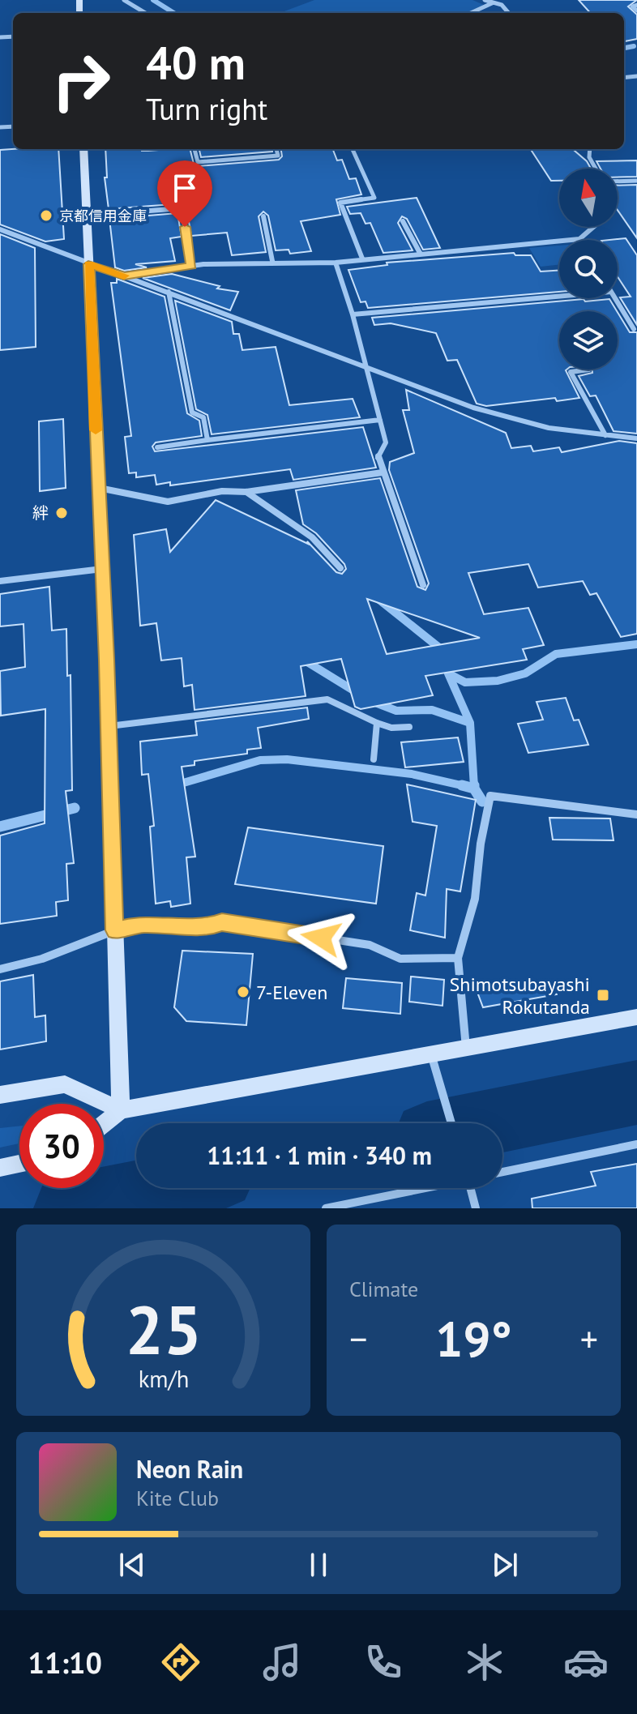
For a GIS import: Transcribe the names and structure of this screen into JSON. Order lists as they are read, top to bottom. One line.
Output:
{"places":{"other":["京都信用金庫","絆","7-Eleven"],"transit":["Shimotsubayashi Rokutanda"]},"north":"top","page":{"turn":["40 m","Turn right"],"limit":"30","trip":"11:11 · 1 min · 340 m","tile":"Climate","heat":["−","19°","+"],"song":["Neon Rain","Kite Club"],"tabs":"11:10","gauge":["25","km/h"]}}
